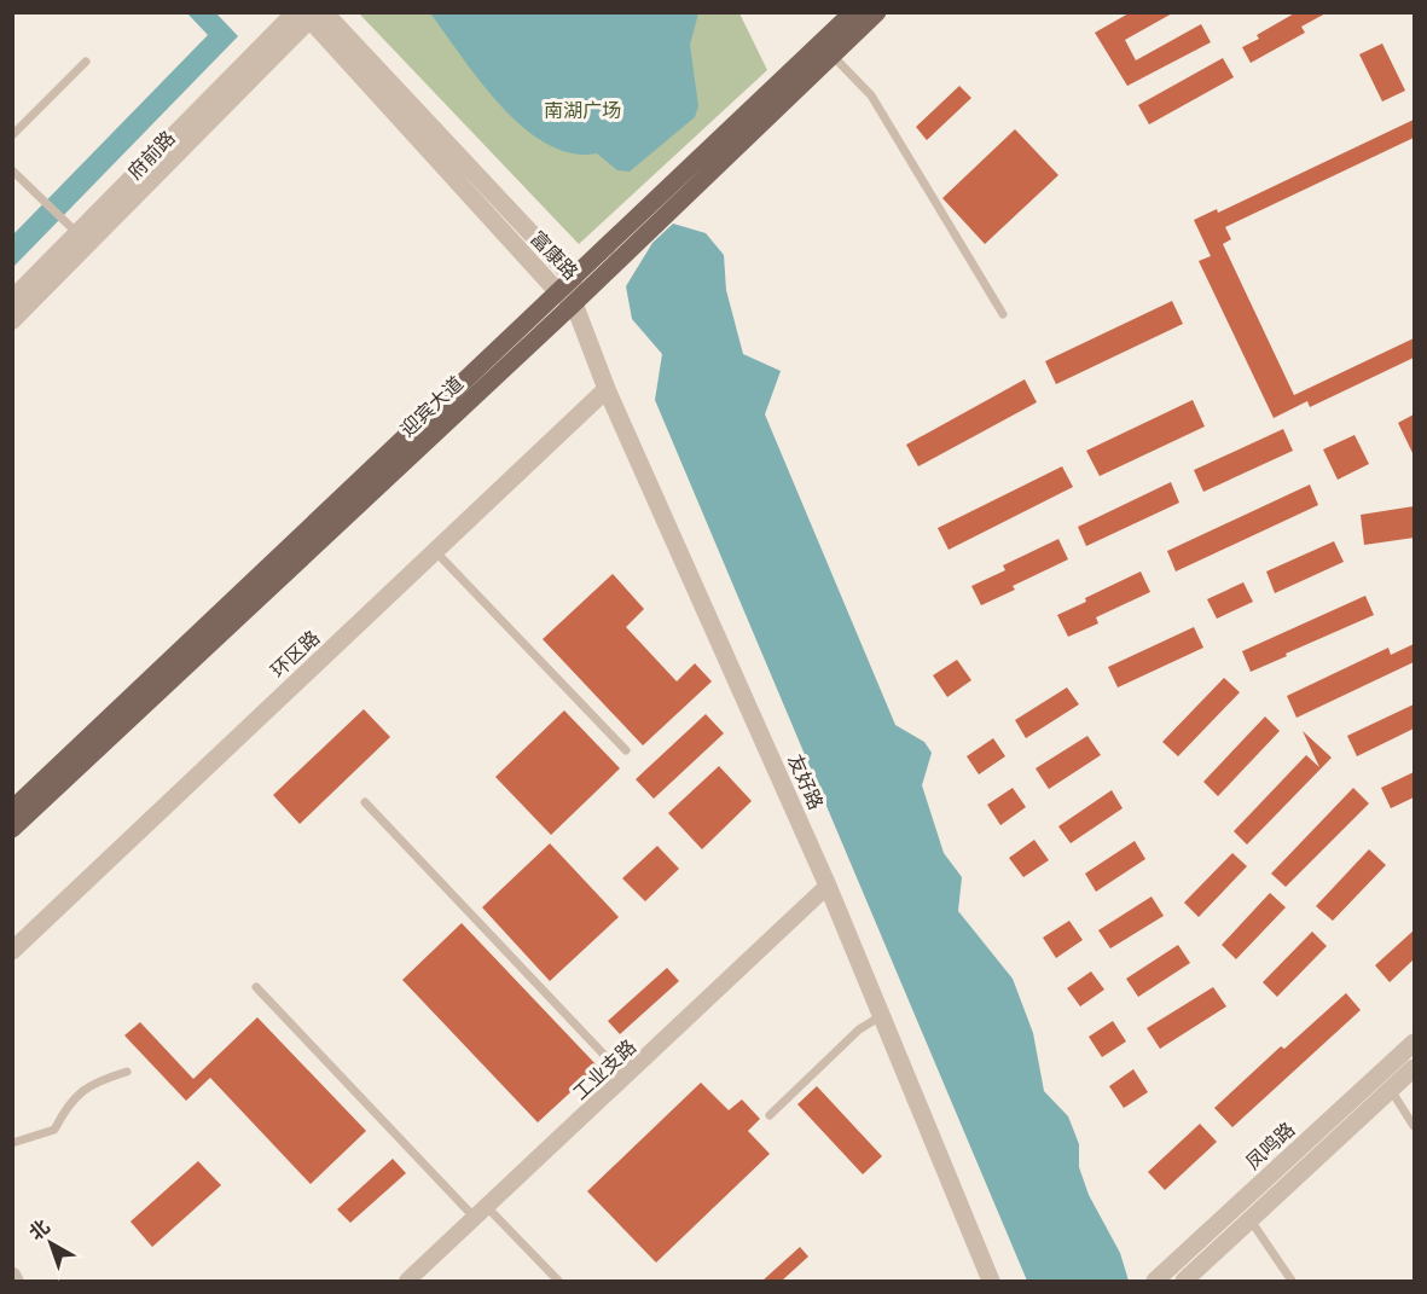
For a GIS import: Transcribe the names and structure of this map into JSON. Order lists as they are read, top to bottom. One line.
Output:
{"streets":{"main road":["迎宾大道"],"street":["府前路","富康路","环区路","友好路","工业支路","凤鸣路"]},"crossings":[["府前路","富康路"],["富康路","迎宾大道"],["富康路","友好路"],["迎宾大道","友好路"],["环区路","友好路"],["友好路","工业支路"]],"parks":["南湖广场"],"north":"top left"}
